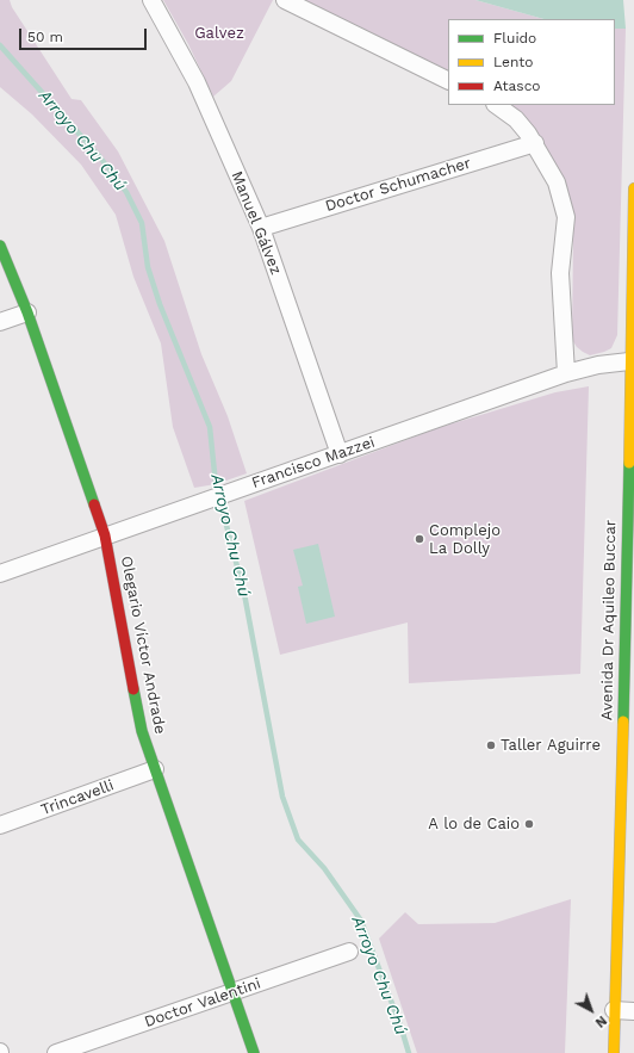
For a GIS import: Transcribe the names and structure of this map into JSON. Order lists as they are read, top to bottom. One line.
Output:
{"streets":{"main road":["Avenida Dr Aquileo Buccar","Olegario Víctor Andrade"],"street":["Doctor Schumacher","Manuel Gálvez","Francisco Mazzei","Trincavelli","Doctor Valentini"]},"crossings":[["Doctor Schumacher","Manuel Gálvez"],["Manuel Gálvez","Francisco Mazzei"],["Francisco Mazzei","Avenida Dr Aquileo Buccar"],["Francisco Mazzei","Olegario Víctor Andrade"],["Olegario Víctor Andrade","Trincavelli"],["Olegario Víctor Andrade","Doctor Valentini"]],"water":["Arroyo Chu Chú"],"parks":["Galvez"],"places":["Complejo La Dolly","Taller Aguirre","A lo de Caio"],"legend":["Fluido","Lento","Atasco"],"scale_bar":"50 m","north":"bottom right"}
